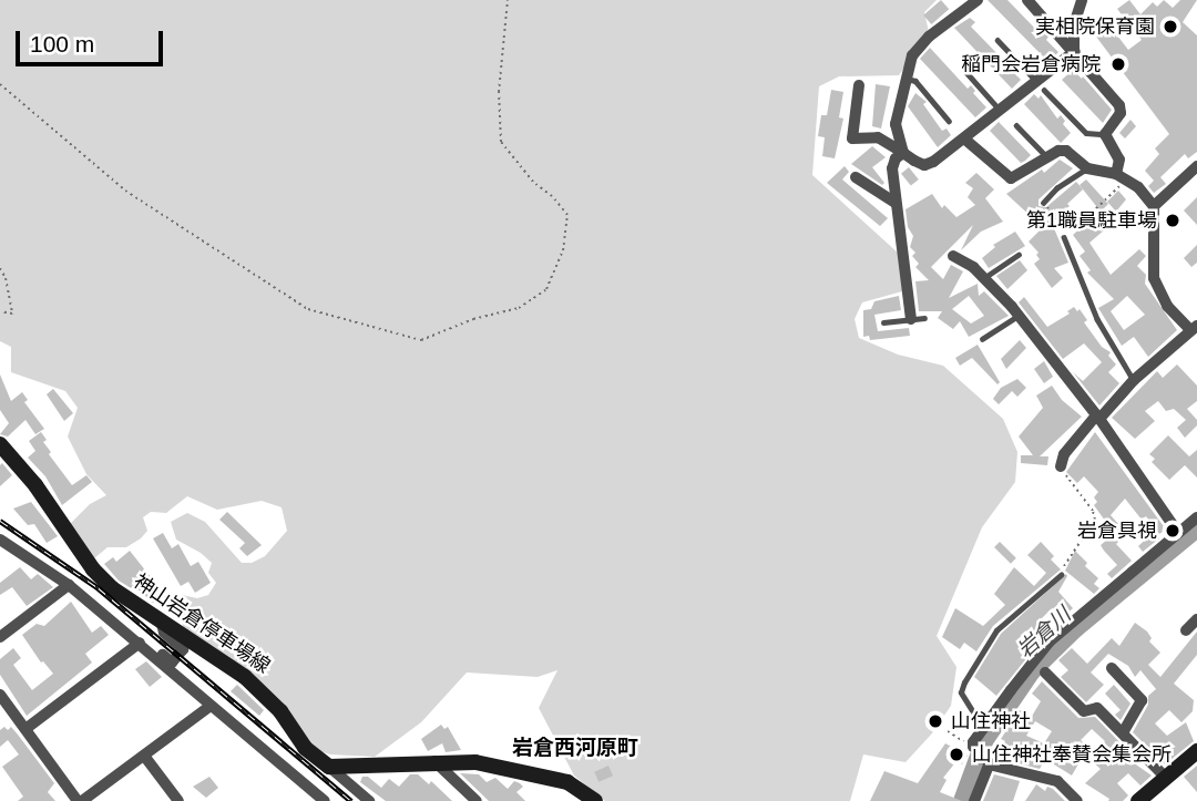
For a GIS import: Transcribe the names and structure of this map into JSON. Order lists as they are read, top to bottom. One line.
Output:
{"streets":{"main road":["神山岩倉停車場線"]},"districts":["岩倉西河原町"],"water":["岩倉川"],"places":["実相院保育園","稲門会岩倉病院","第1職員駐車場","岩倉具視","山住神社","山住神社奉賛会集会所"],"scale_bar":"100 m"}
